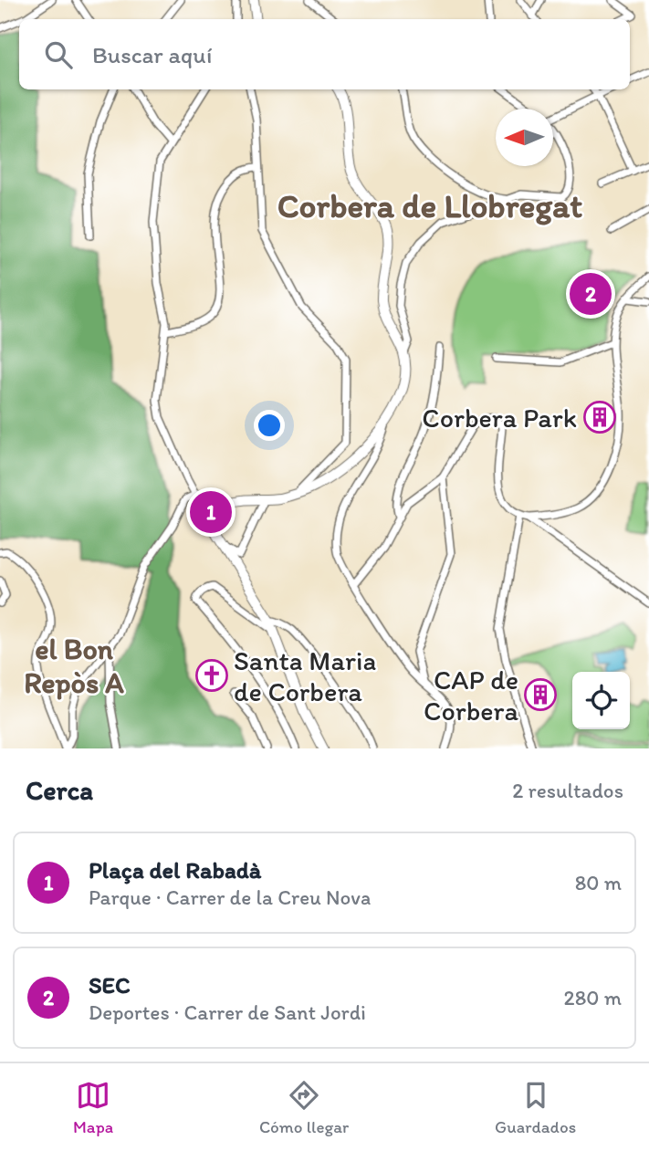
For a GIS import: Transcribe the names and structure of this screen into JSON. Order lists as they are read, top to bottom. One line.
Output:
{"districts":["Corbera de Llobregat","el Bon Repòs A"],"places":{"building":["Corbera Park","CAP de Corbera"],"church":["Santa Maria de Corbera"]},"north":"left","page":{"search":"Buscar aquí","pins":["2","1"],"heading":["Cerca","2 resultados"],"list":[{"mark":"1","name":"Plaça del Rabadà","note":"Parque · Carrer de la Creu Nova","value":"80 m"},{"mark":"2","name":"SEC","note":"Deportes · Carrer de Sant Jordi","value":"280 m"}],"nav":["Mapa","Cómo llegar","Guardados"]}}
